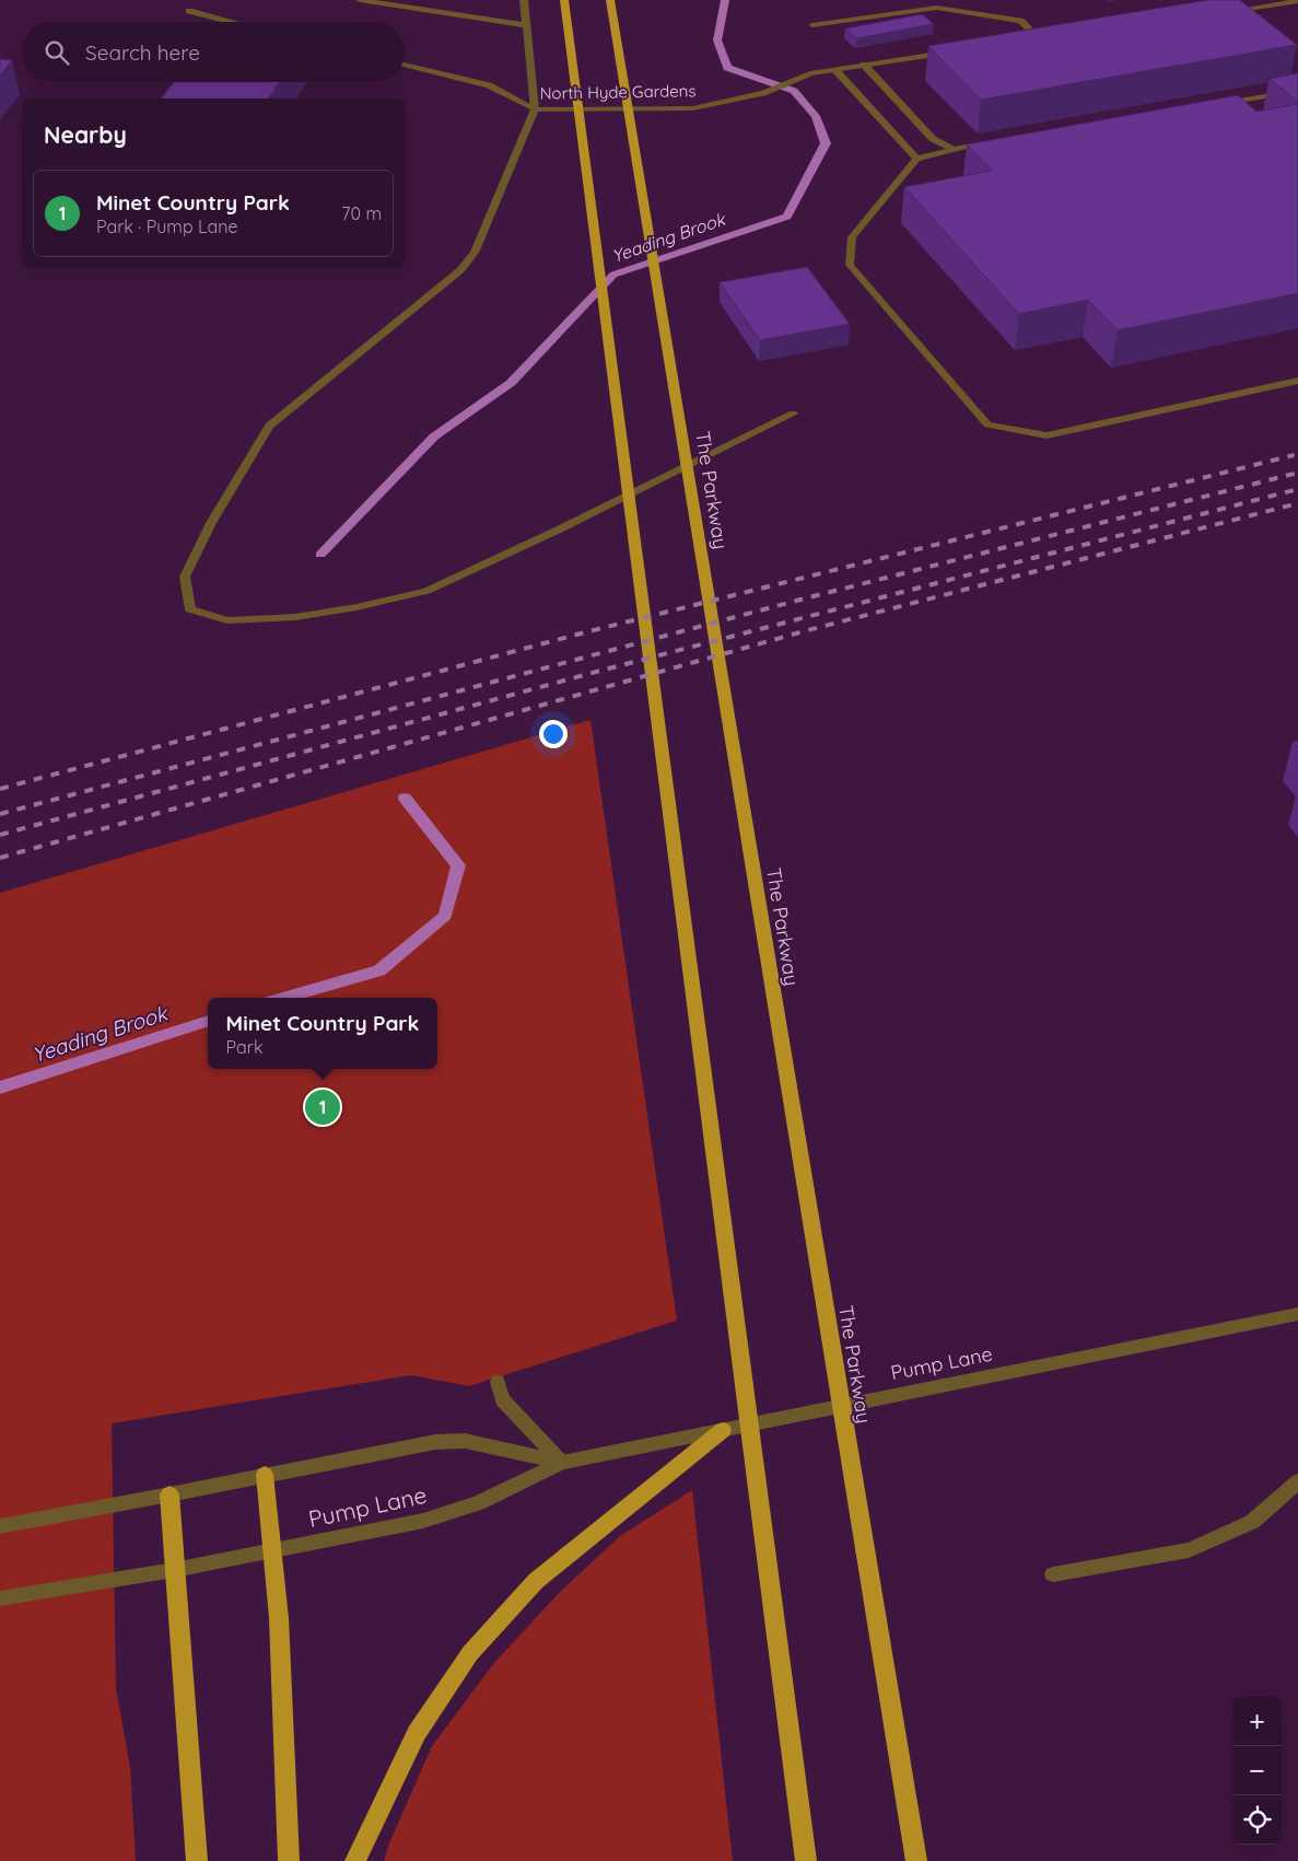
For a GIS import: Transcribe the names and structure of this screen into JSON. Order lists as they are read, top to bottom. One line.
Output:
{"streets":{"highway":["The Parkway"],"street":["North Hyde Gardens","Pump Lane"]},"water":["Yeading Brook"],"page":{"search":"Search here","heading":"Nearby","list":[{"mark":"1","name":"Minet Country Park","note":"Park · Pump Lane","value":"70 m"}],"popup":["Minet Country Park","Park"],"pins":"1","map_buttons":["+","−"]}}
